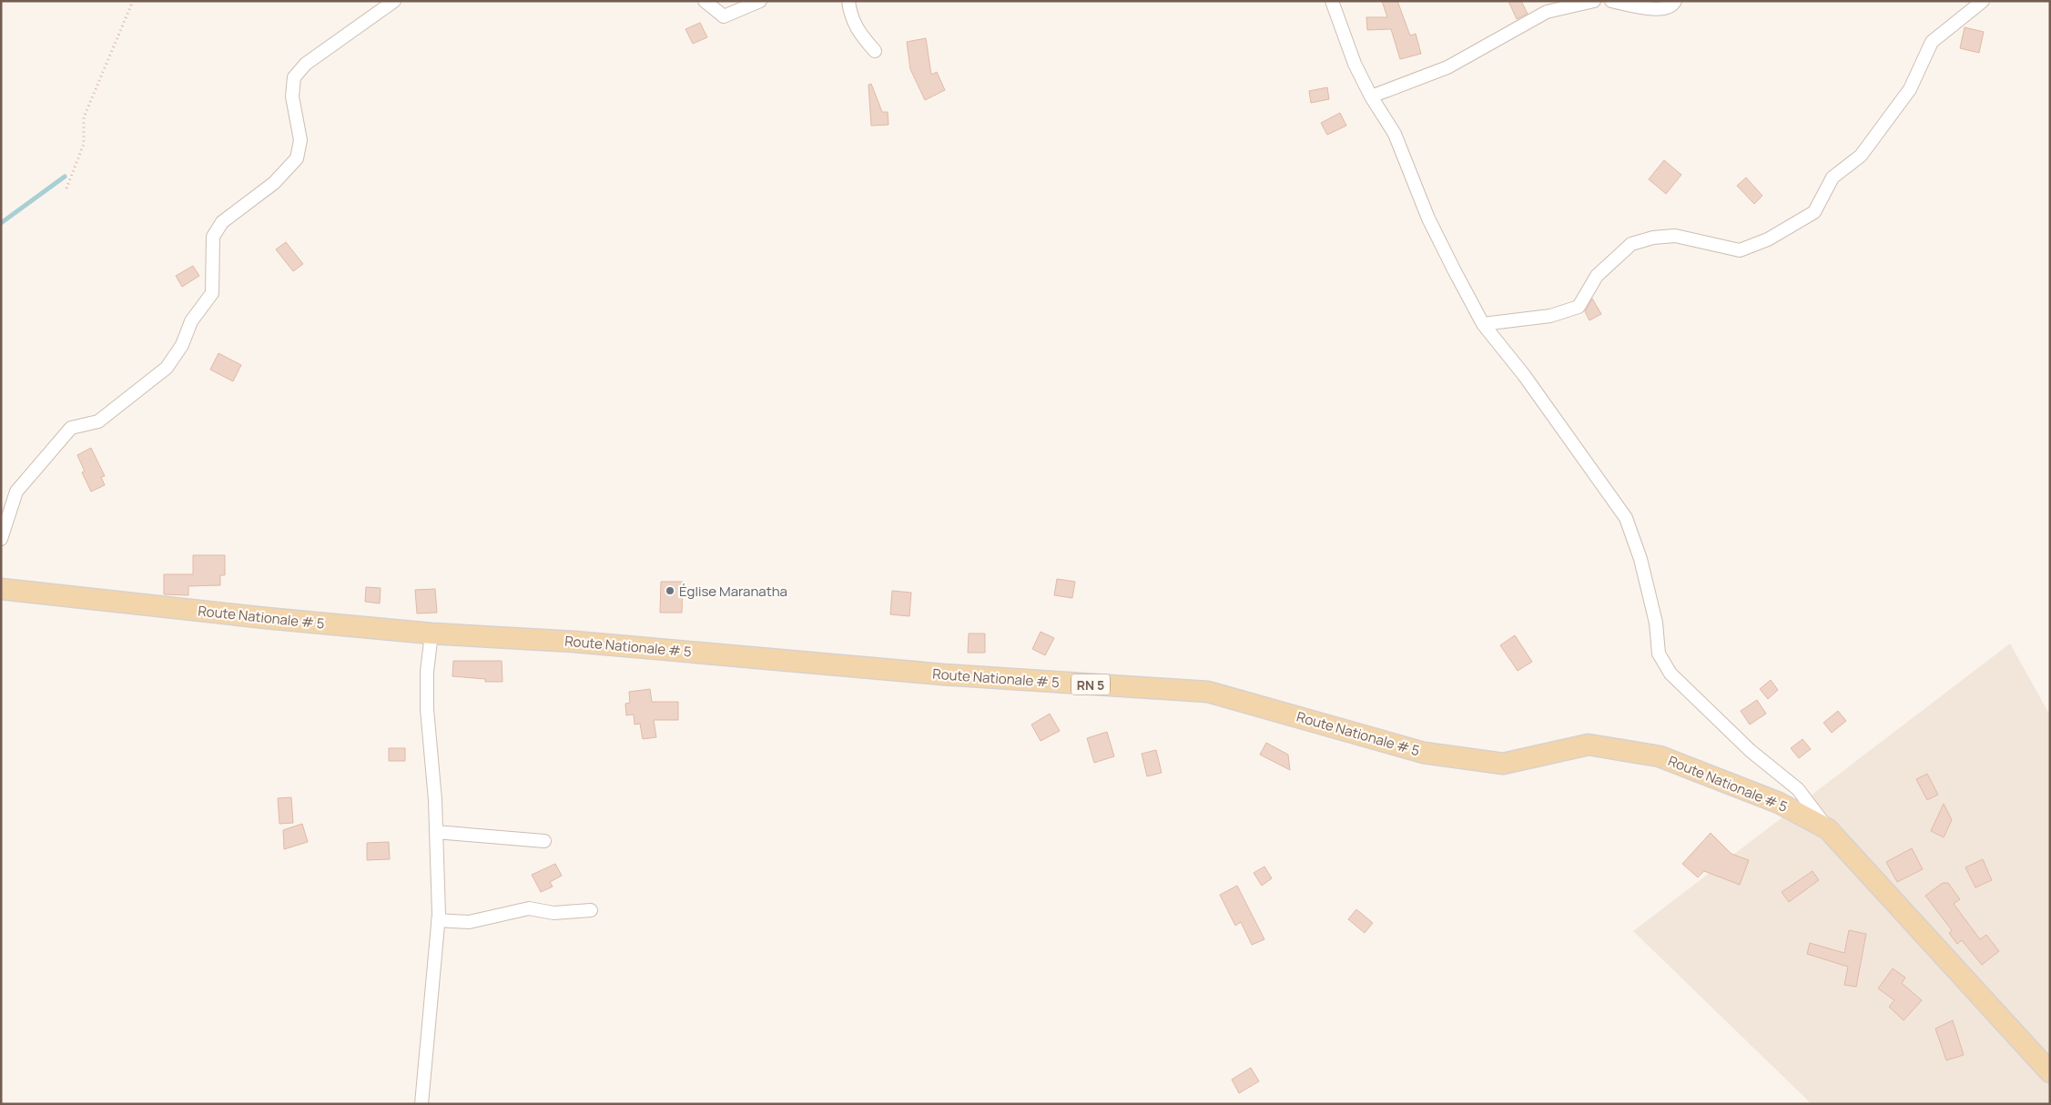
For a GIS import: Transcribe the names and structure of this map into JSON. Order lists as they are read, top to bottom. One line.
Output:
{"streets":{"main road":["Route Nationale # 5","RN 5"]},"places":["Église Maranatha"]}
